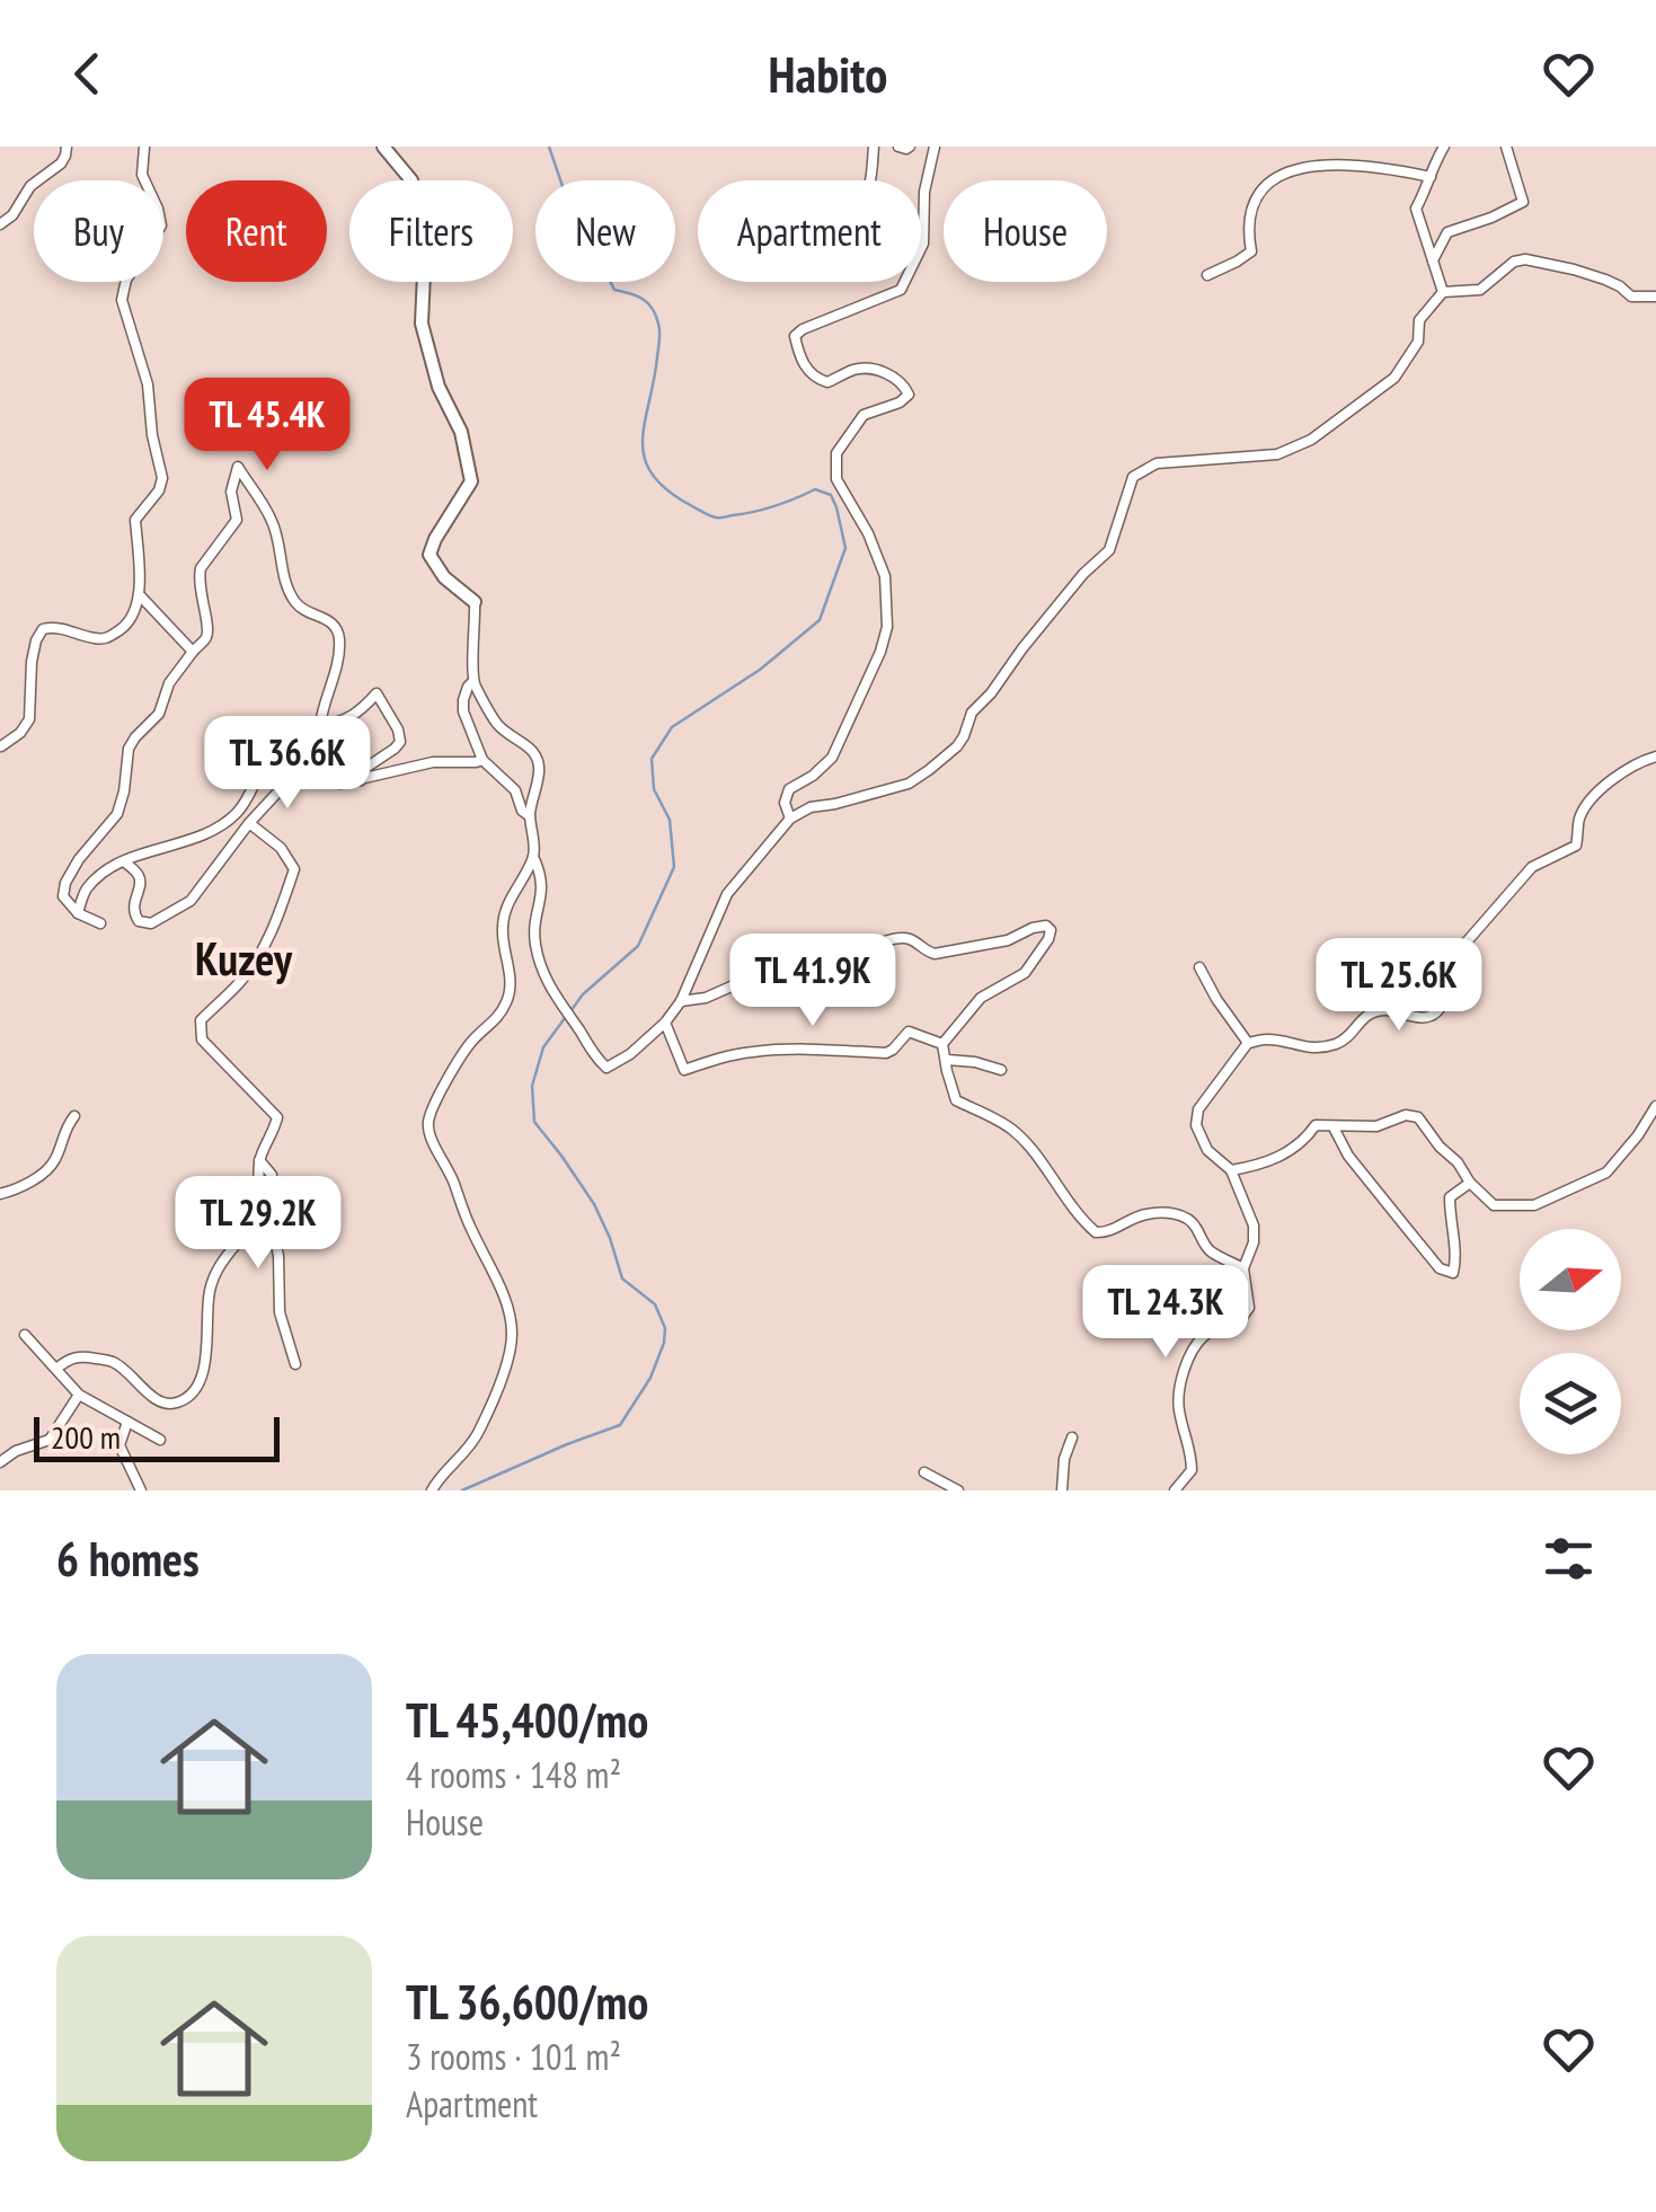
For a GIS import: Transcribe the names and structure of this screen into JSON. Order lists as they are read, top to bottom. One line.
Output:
{"districts":["Kuzey"],"scale_bar":"200 m","north":"right","page":{"header":"Habito","chip":["Buy","Rent","Filters","New","Apartment","House"],"price":["TL 45.4K","TL 36.6K","TL 41.9K","TL 25.6K","TL 29.2K","TL 24.3K"],"scale":"200 m","heading":"6 homes","list":[{"name":"TL 45,400/mo","note":"4 rooms · 148 m² · House"},{"name":"TL 36,600/mo","note":"3 rooms · 101 m² · Apartment"}]}}
